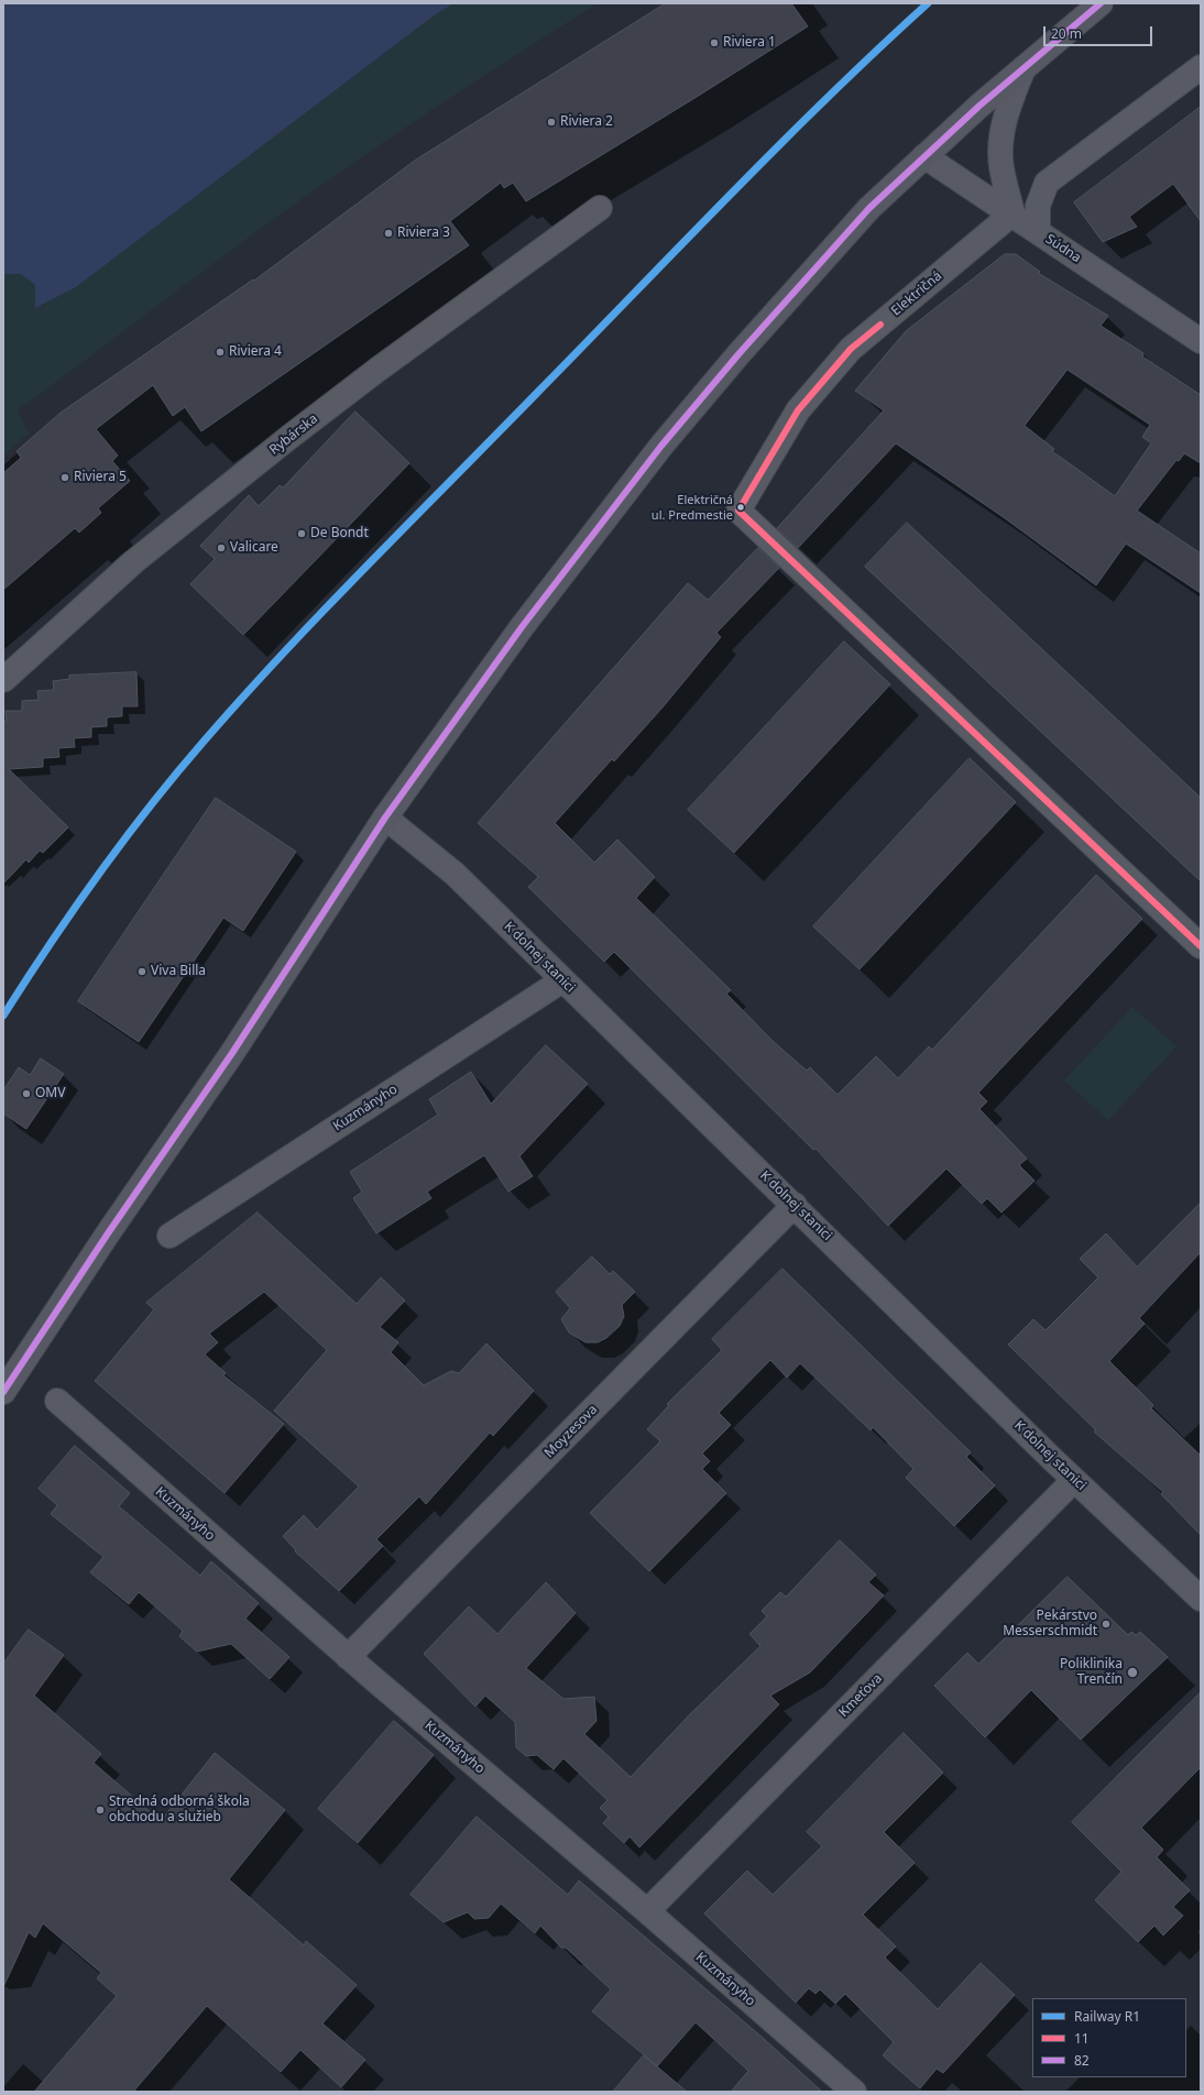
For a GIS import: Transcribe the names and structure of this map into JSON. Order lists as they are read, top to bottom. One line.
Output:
{"streets":{"street":["Súdna","Električná","Rybárska","K dolnej stanici","Kuzmányho","Moyzesova","Kmeťova"]},"crossings":[["Súdna","Električná"],["K dolnej stanici","Kuzmányho"],["K dolnej stanici","Moyzesova"],["K dolnej stanici","Kmeťova"],["Kuzmányho","Moyzesova"],["Kuzmányho","Kmeťova"]],"places":["Riviera 1","Riviera 2","Riviera 3","Riviera 4","Riviera 5","Električná ul. Predmestie","De Bondt","Valicare","Viva Billa","OMV","Pekárstvo Messerschmidt","Poliklinika Trenčín","Stredná odborná škola obchodu a služieb"],"lines":["rail line R1","transit line 82","transit line 11"],"legend":["Railway R1","11","82"],"scale_bar":"20 m"}
